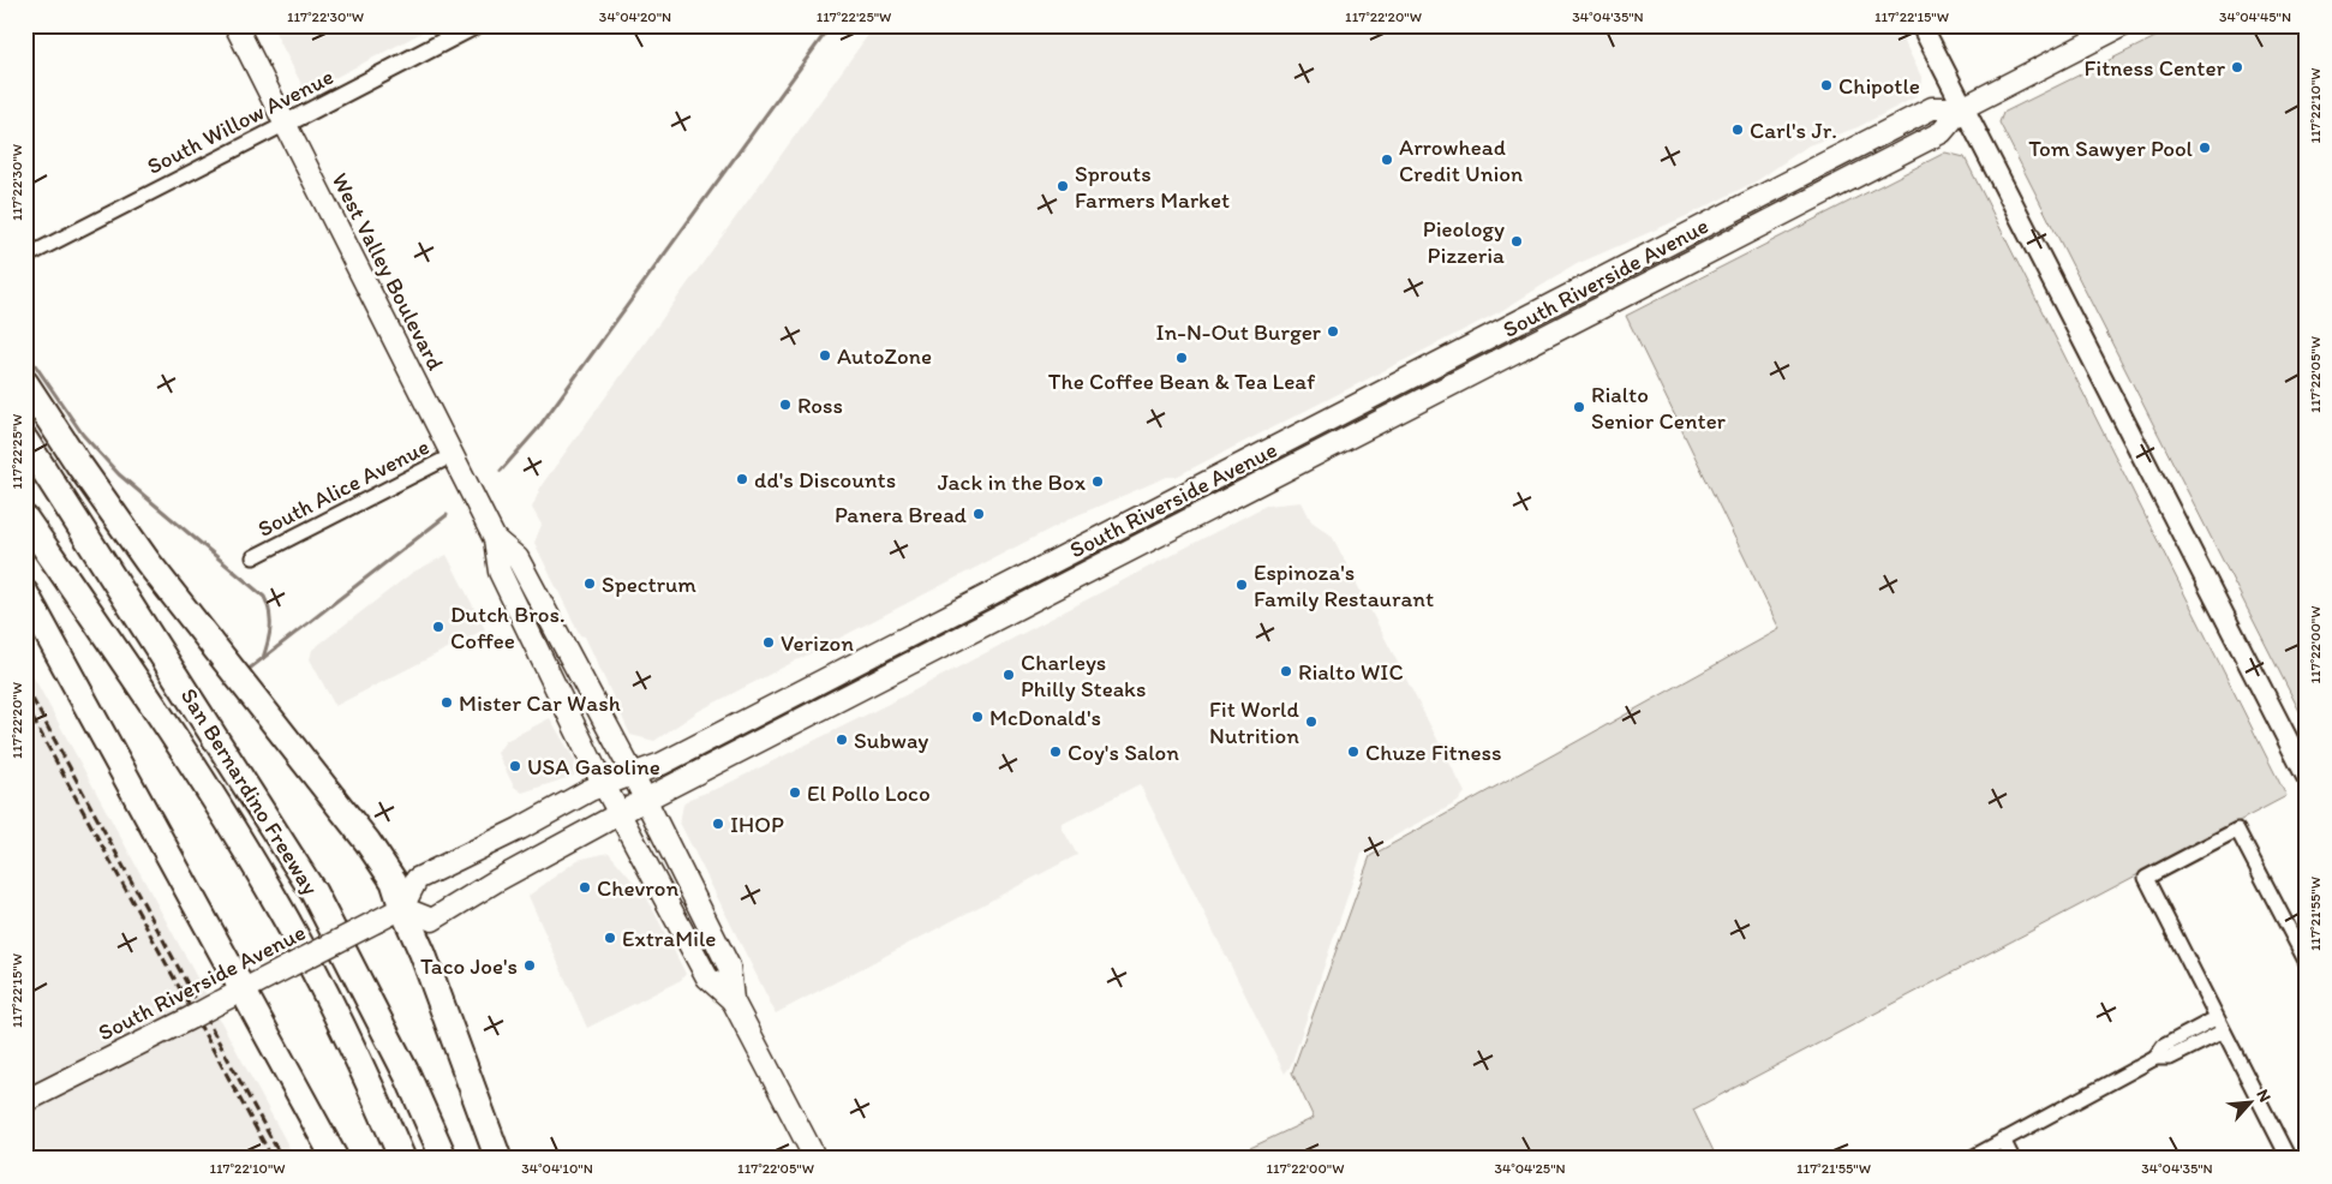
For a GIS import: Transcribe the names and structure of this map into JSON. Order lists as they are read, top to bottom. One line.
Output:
{"streets":{"highway":["San Bernardino Freeway"],"main road":["West Valley Boulevard","South Riverside Avenue"],"street":["South Willow Avenue","South Alice Avenue"]},"crossings":[["South Willow Avenue","West Valley Boulevard"],["West Valley Boulevard","South Riverside Avenue"],["West Valley Boulevard","South Alice Avenue"]],"places":["Fitness Center","Chipotle","Carl's Jr.","Tom Sawyer Pool","Arrowhead Credit Union","Sprouts Farmers Market","Pieology Pizzeria","In-N-Out Burger","AutoZone","The Coffee Bean & Tea Leaf","Ross","Rialto Senior Center","dd's Discounts","Jack in the Box","Panera Bread","Spectrum","Espinoza's Family Restaurant","Dutch Bros. Coffee","Verizon","Rialto WIC","Charleys Philly Steaks","Mister Car Wash","McDonald's","Fit World Nutrition","Subway","Coy's Salon","Chuze Fitness","USA Gasoline","El Pollo Loco","IHOP","Chevron","ExtraMile","Taco Joe's"],"north":"top right","coordinates":["117°22'30\"W","34°04'20\"N","117°22'25\"W","117°22'20\"W","34°04'35\"N","117°22'15\"W","34°04'45\"N","117°22'10\"W","117°22'05\"W","117°22'00\"W","117°21'55\"W","34°04'10\"N","34°04'25\"N"]}
